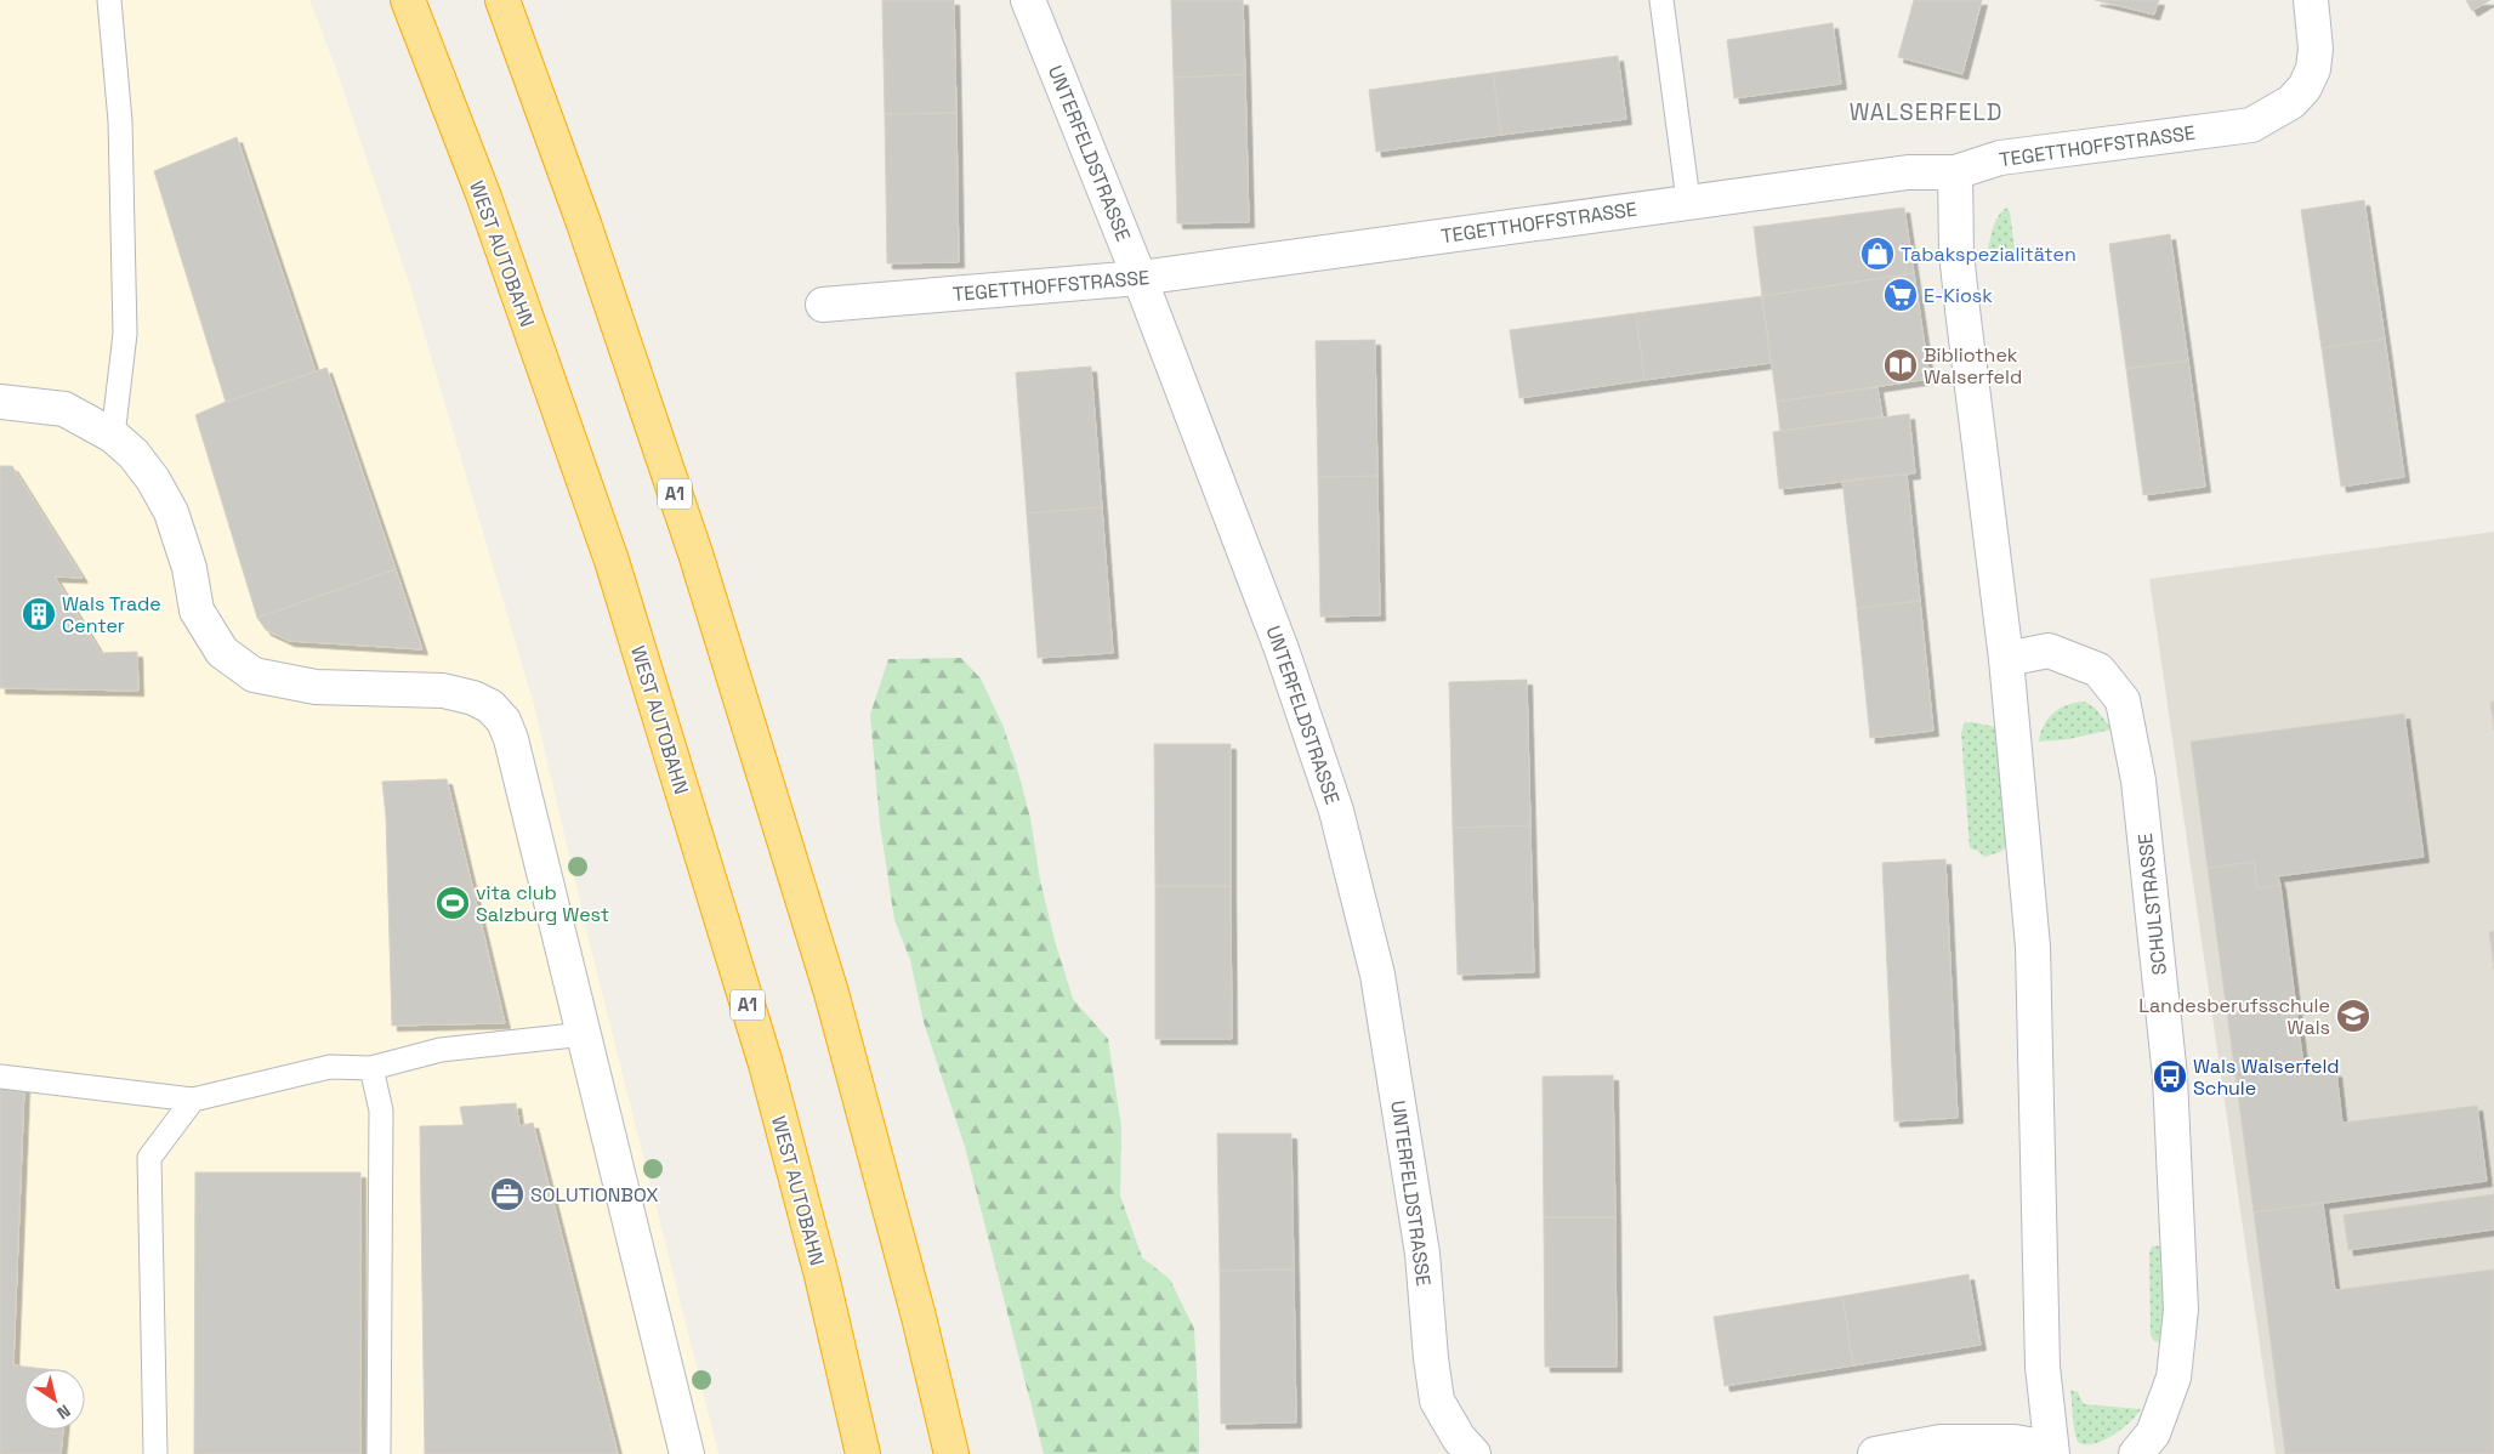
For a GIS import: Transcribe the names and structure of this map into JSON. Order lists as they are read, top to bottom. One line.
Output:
{"streets":{"highway":["WEST AUTOBAHN","A1"],"street":["TEGETTHOFFSTRASSE","UNTERFELDSTRASSE","SCHULSTRASSE"]},"crossings":[["TEGETTHOFFSTRASSE","UNTERFELDSTRASSE"]],"districts":["WALSERFELD"],"places":{"shop":["Tabakspezialitäten"],"supermarket":["E-Kiosk"],"library":["Bibliothek Walserfeld"],"building":["Wals Trade Center"],"sports":["vita club Salzburg West"],"school or university":["Landesberufsschule Wals"],"bus stop":["Wals Walserfeld Schule"],"office":["SOLUTIONBOX"]},"north":"bottom right"}
